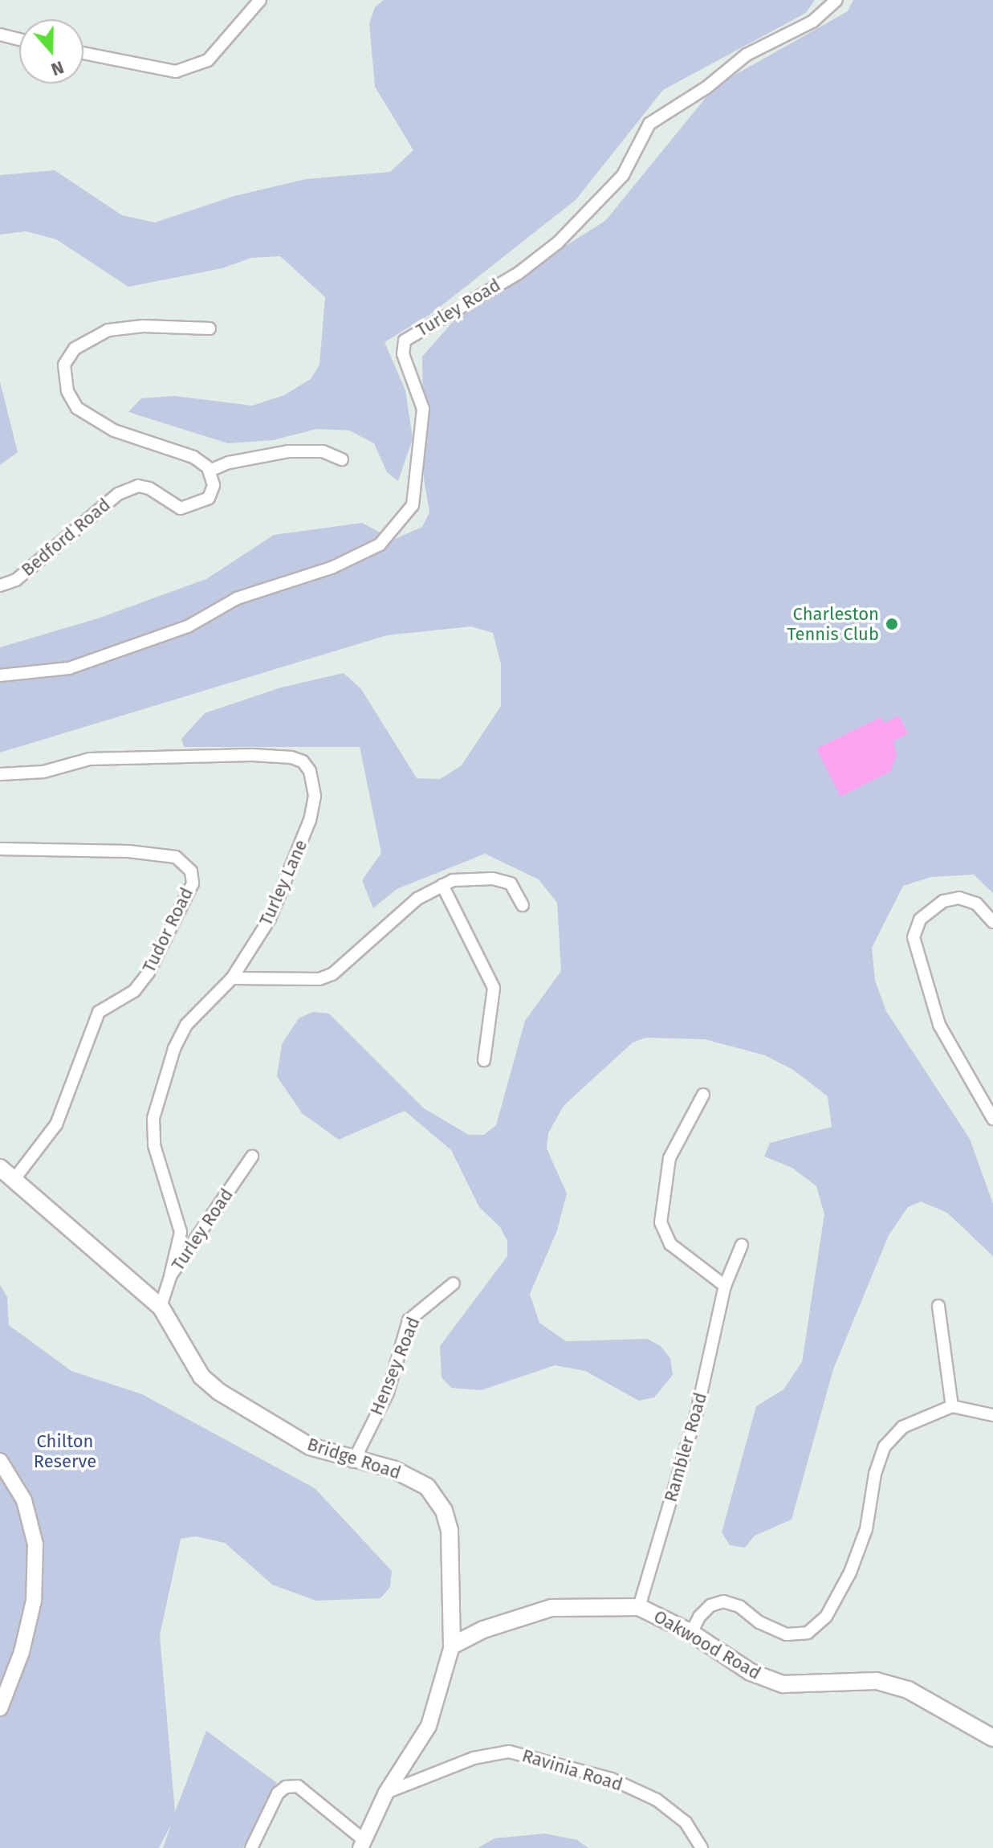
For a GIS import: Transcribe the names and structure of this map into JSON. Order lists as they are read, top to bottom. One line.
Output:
{"streets":{"main road":["Bridge Road","Oakwood Road"],"street":["Turley Road","Bedford Road","Turley Lane","Tudor Road","Hensey Road","Rambler Road","Ravinia Road"]},"crossings":[["Turley Road","Turley Lane"],["Turley Road","Bridge Road"],["Tudor Road","Bridge Road"],["Hensey Road","Bridge Road"],["Rambler Road","Oakwood Road"],["Bridge Road","Oakwood Road"],["Bridge Road","Ravinia Road"]],"parks":["Chilton Reserve"],"places":["Charleston Tennis Club"],"north":"bottom"}
